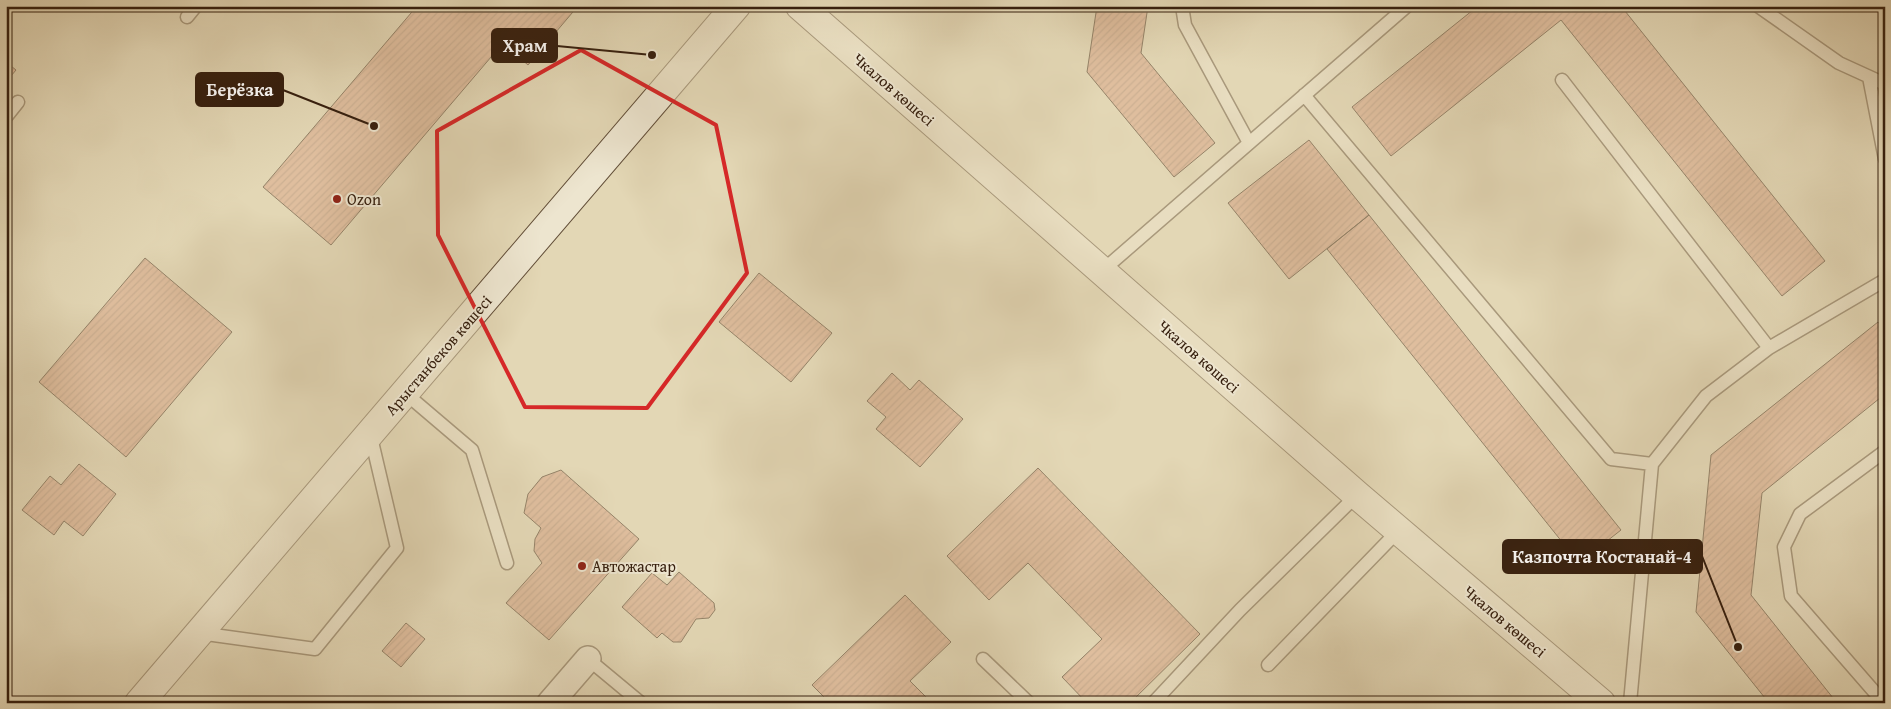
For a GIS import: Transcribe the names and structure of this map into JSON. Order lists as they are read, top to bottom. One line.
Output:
{"streets":{"street":["Чкалов көшесі","Арыстанбеков көшесі"]},"places":["Храм","Берёзка","Ozon","Автожастар","Казпочта Костанай-4"]}
